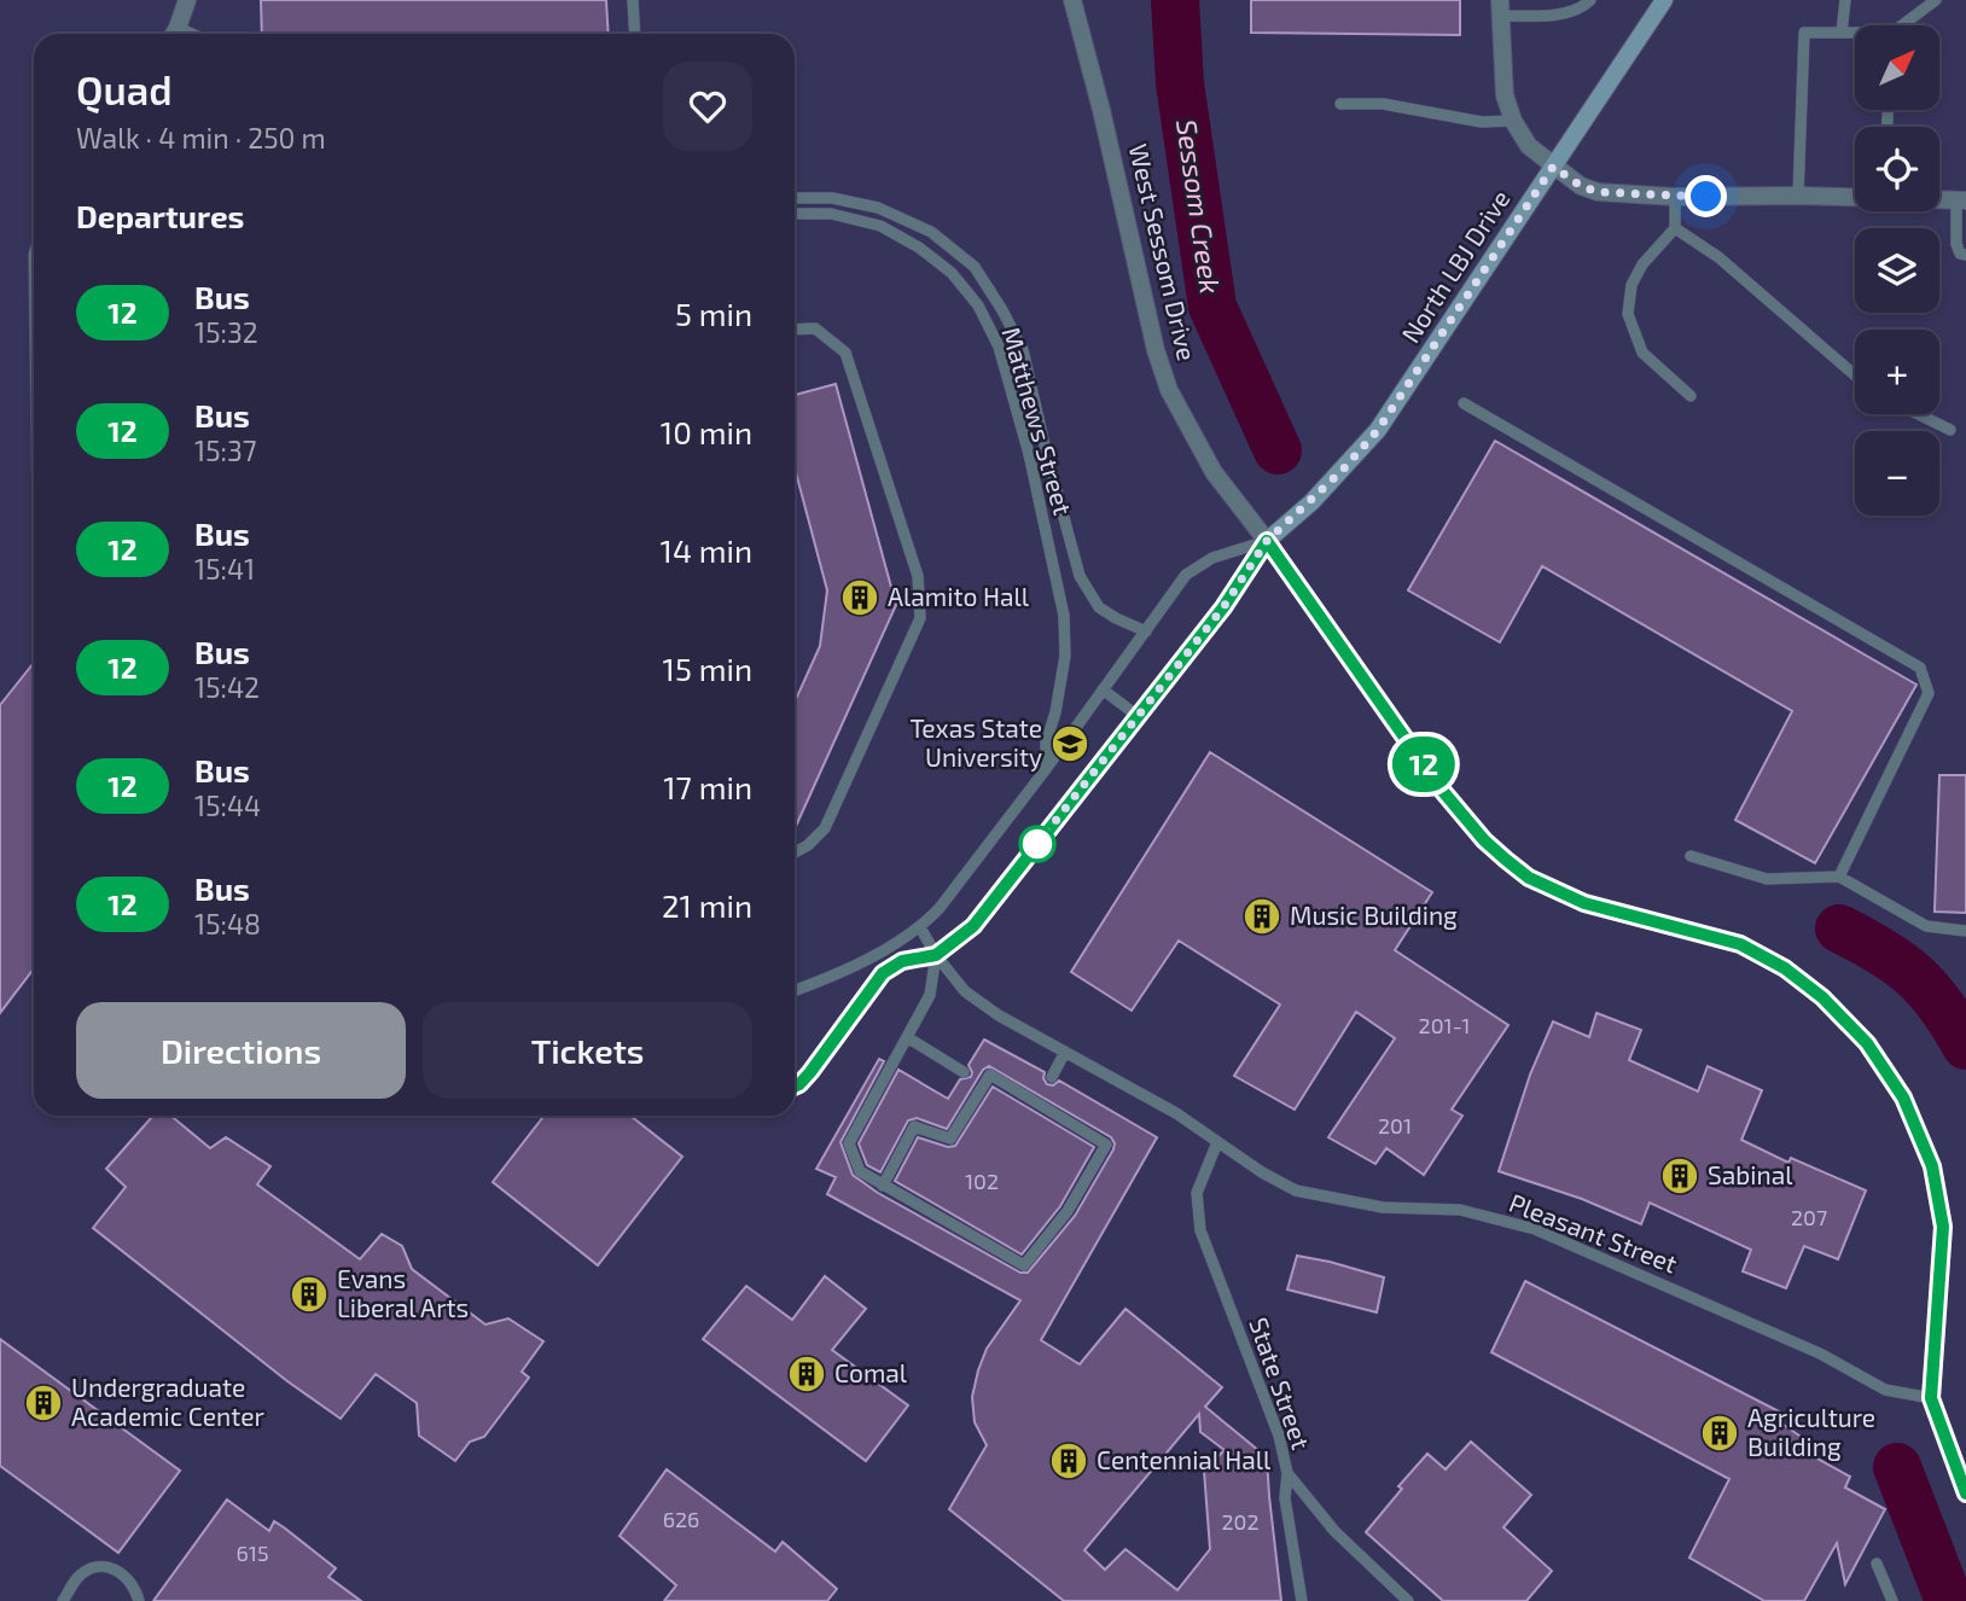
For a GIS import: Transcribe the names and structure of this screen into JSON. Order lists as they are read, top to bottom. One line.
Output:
{"streets":{"street":["West Sessom Drive","North LBJ Drive"],"lane":["Matthews Street","Pleasant Street","State Street"]},"crossings":[["West Sessom Drive","North LBJ Drive"],["Pleasant Street","State Street"]],"water":["Sessom Creek"],"places":{"building":["Alamito Hall","Music Building","Sabinal","Evans Liberal Arts","Comal","Undergraduate Academic Center","Agriculture Building","Centennial Hall"],"school or university":["Texas State University"]},"lines":["bus line 12"],"house_numbers":["201-1","201","102","207","626","202","615"],"north":"top right","page":{"on_map":"12","map_buttons":["+","−"],"heading":[["Quad","Walk · 4 min · 250 m"],"Departures"],"list":[{"mark":"12","name":"Bus","note":"15:32","value":"5 min"},{"mark":"12","name":"Bus","note":"15:37","value":"10 min"},{"mark":"12","name":"Bus","note":"15:41","value":"14 min"},{"mark":"12","name":"Bus","note":"15:42","value":"15 min"},{"mark":"12","name":"Bus","note":"15:44","value":"17 min"},{"mark":"12","name":"Bus","note":"15:48","value":"21 min"}],"buttons":["Directions","Tickets"]}}
